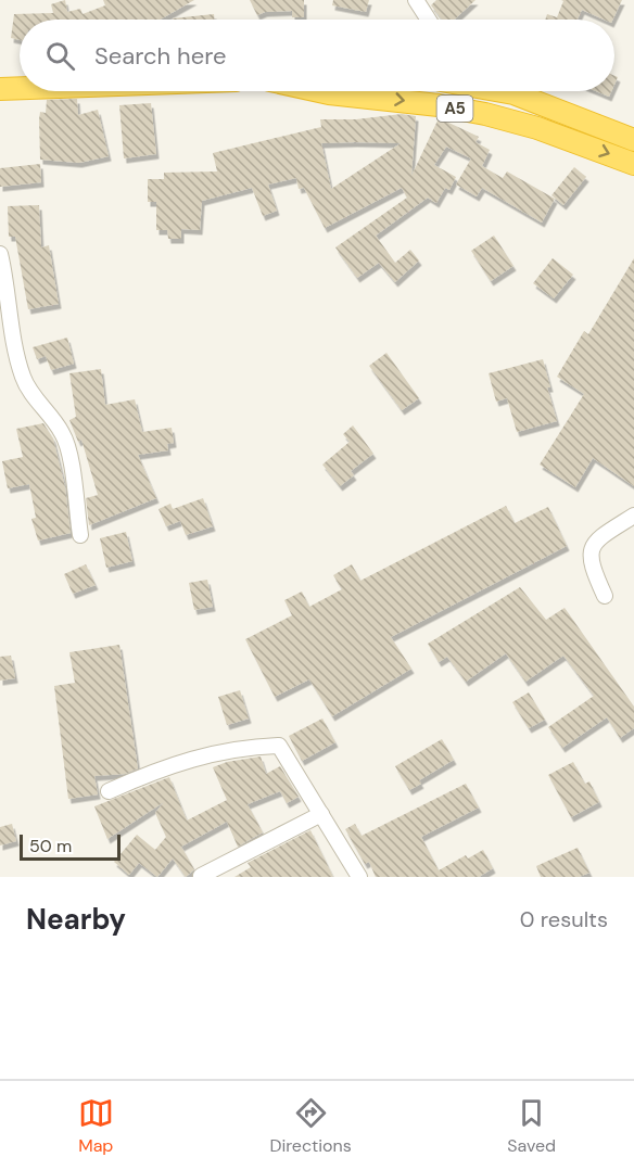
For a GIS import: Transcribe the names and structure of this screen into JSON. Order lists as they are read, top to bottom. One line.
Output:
{"streets":{"highway":["A5"]},"scale_bar":"50 m","page":{"search":"Search here","scale":"50 m","heading":["Nearby","0 results"],"nav":["Map","Directions","Saved"]}}
